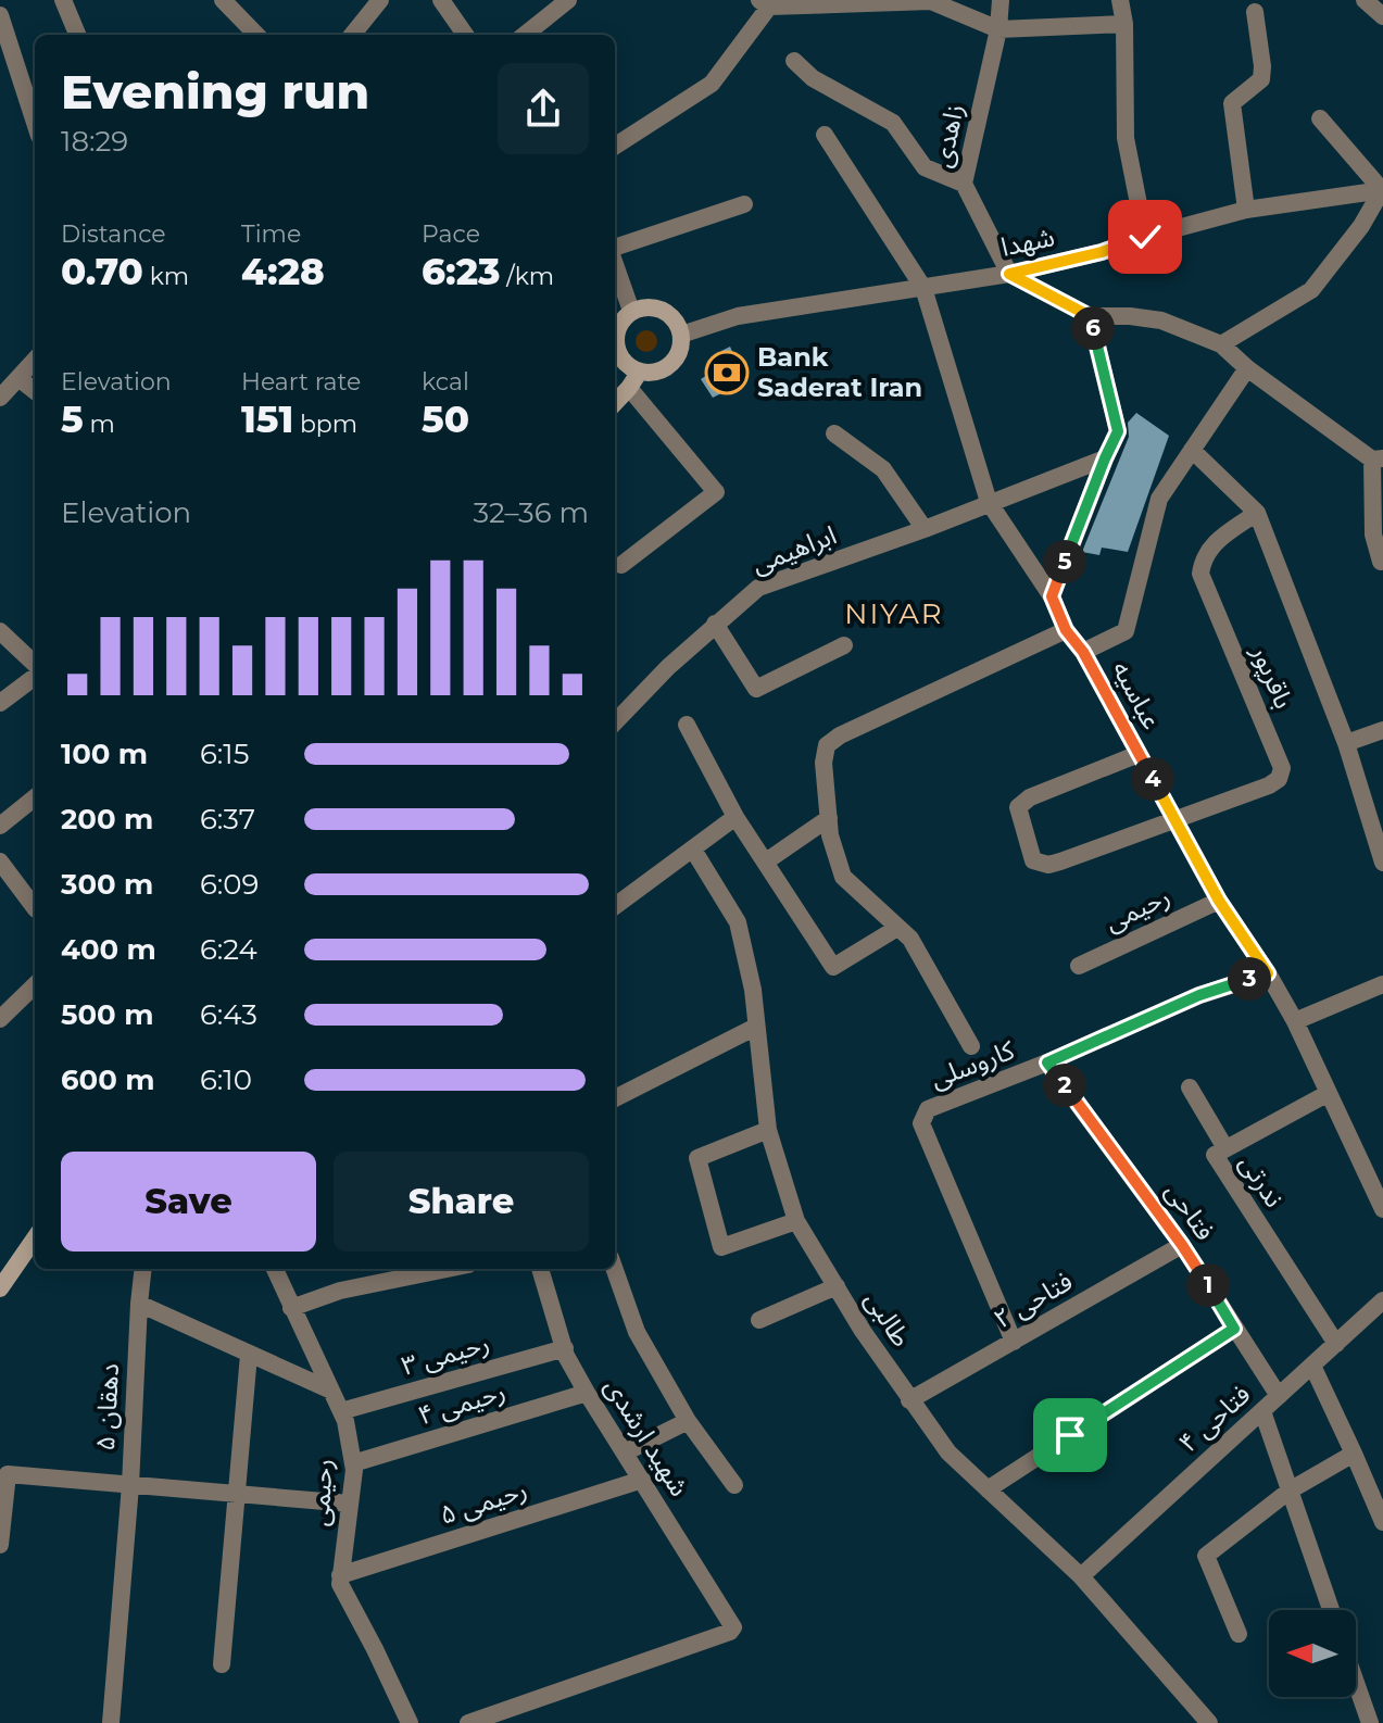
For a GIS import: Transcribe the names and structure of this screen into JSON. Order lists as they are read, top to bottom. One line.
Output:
{"streets":{"street":["زاهدی","شهدا","ابراهیمی","باقرپور","عباسیه","رحیمی","کاروسلی","ندرتی","فتاحی","فتاحی ۲","طالبی","رحیمی ۳","رحیمی ۴","دهقان ۵","فتاحی ۴","شهید ارشدی","رحیمی ۵"]},"crossings":[["زاهدی","شهدا"],["شهدا","عباسیه"],["ابراهیمی","عباسیه"],["باقرپور","عباسیه"],["عباسیه","رحیمی"],["عباسیه","کاروسلی"],["عباسیه","ندرتی"],["رحیمی","رحیمی ۳"],["رحیمی","رحیمی ۴"],["رحیمی","رحیمی ۵"],["کاروسلی","فتاحی"],["کاروسلی","فتاحی ۲"],["ندرتی","فتاحی ۴"],["فتاحی","فتاحی ۲"],["فتاحی","فتاحی ۴"],["فتاحی ۲","طالبی"],["طالبی","فتاحی ۴"],["رحیمی ۳","شهید ارشدی"],["رحیمی ۴","شهید ارشدی"],["شهید ارشدی","رحیمی ۵"]],"districts":["NIYAR"],"places":{"bank":["Bank Saderat Iran"]},"north":"left","page":{"heading":["Evening run","18:29"],"stats":[["Distance","0.70 km"],["Time","4:28"],["Pace","6:23 /km"],["Elevation","5 m"],["Heart rate","151 bpm"],["kcal","50"]],"pins":["6","5","4","3","2","1"],"chart":["Elevation","32–36 m"],"list":[{"name":"100 m","note":"6:15"},{"name":"200 m","note":"6:37"},{"name":"300 m","note":"6:09"},{"name":"400 m","note":"6:24"},{"name":"500 m","note":"6:43"},{"name":"600 m","note":"6:10"}],"buttons":["Save","Share"]}}
